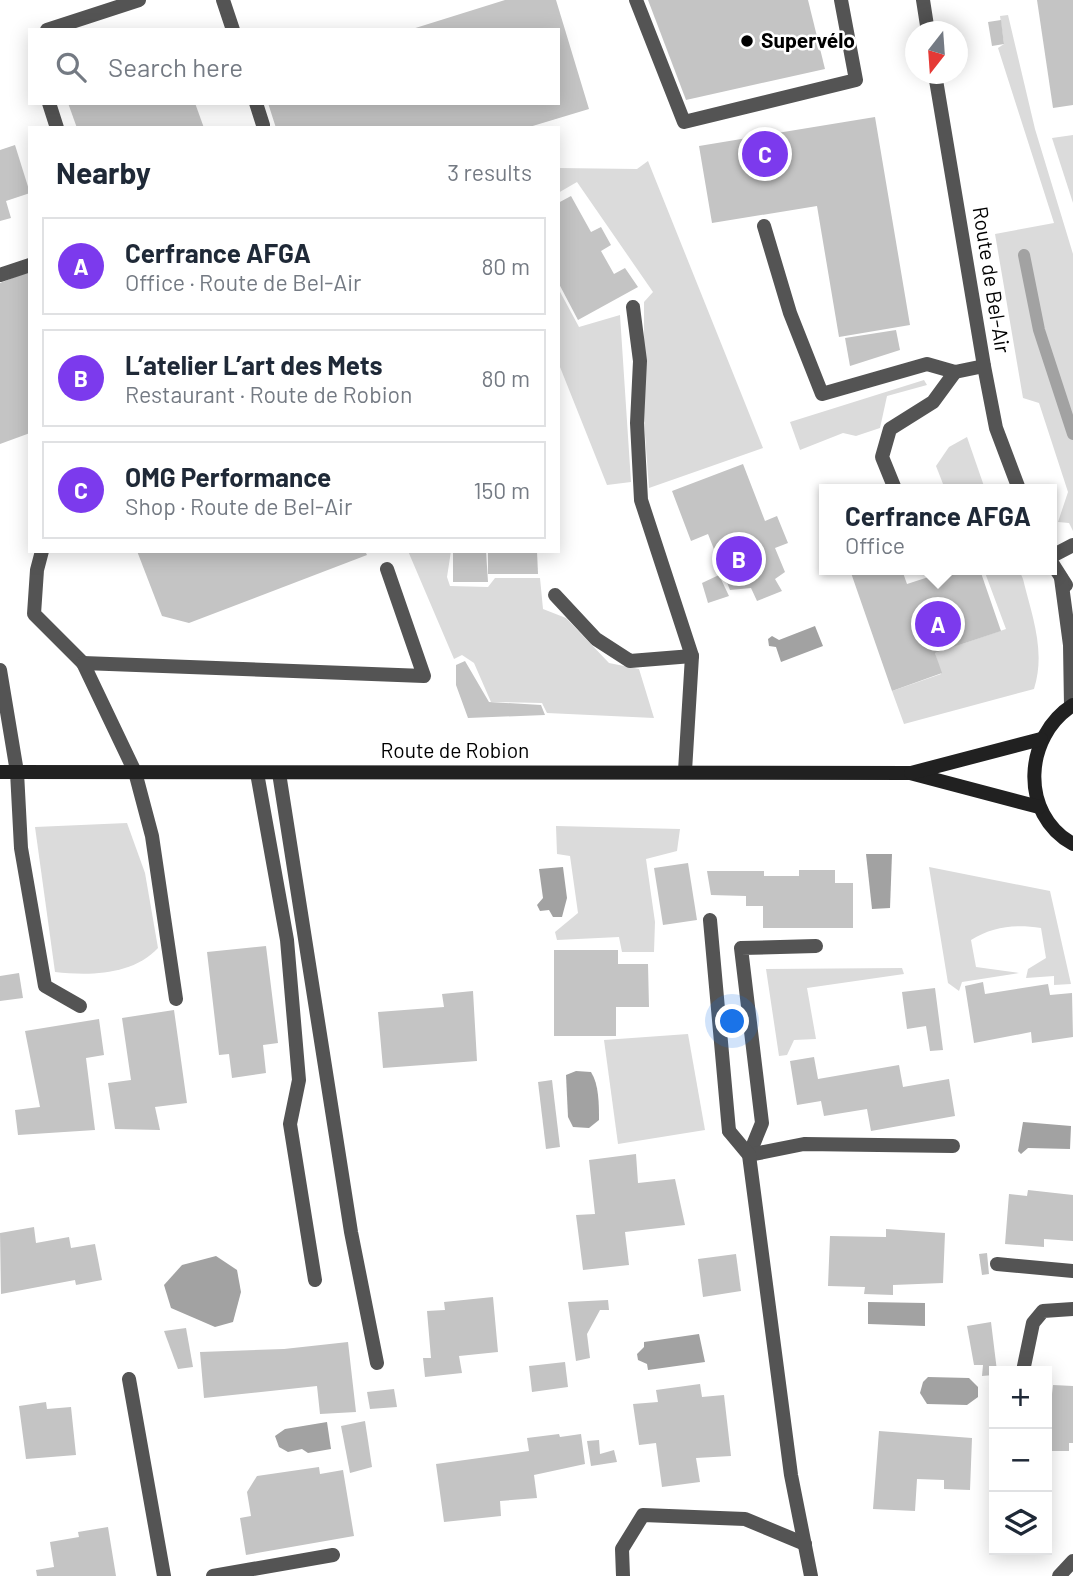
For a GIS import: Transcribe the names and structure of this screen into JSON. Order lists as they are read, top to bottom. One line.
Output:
{"streets":{"main road":["Route de Robion"],"street":["Route de Bel-Air"]},"places":["Supervélo"],"north":"bottom","page":{"search":"Search here","heading":["Nearby","3 results"],"pins":["C","B","A"],"list":[{"mark":"A","name":"Cerfrance AFGA","note":"Office · Route de Bel-Air","value":"80 m"},{"mark":"B","name":"L’atelier L’art des Mets","note":"Restaurant · Route de Robion","value":"80 m"},{"mark":"C","name":"OMG Performance","note":"Shop · Route de Bel-Air","value":"150 m"}],"popup":["Cerfrance AFGA","Office"],"map_buttons":["+","−"]}}
